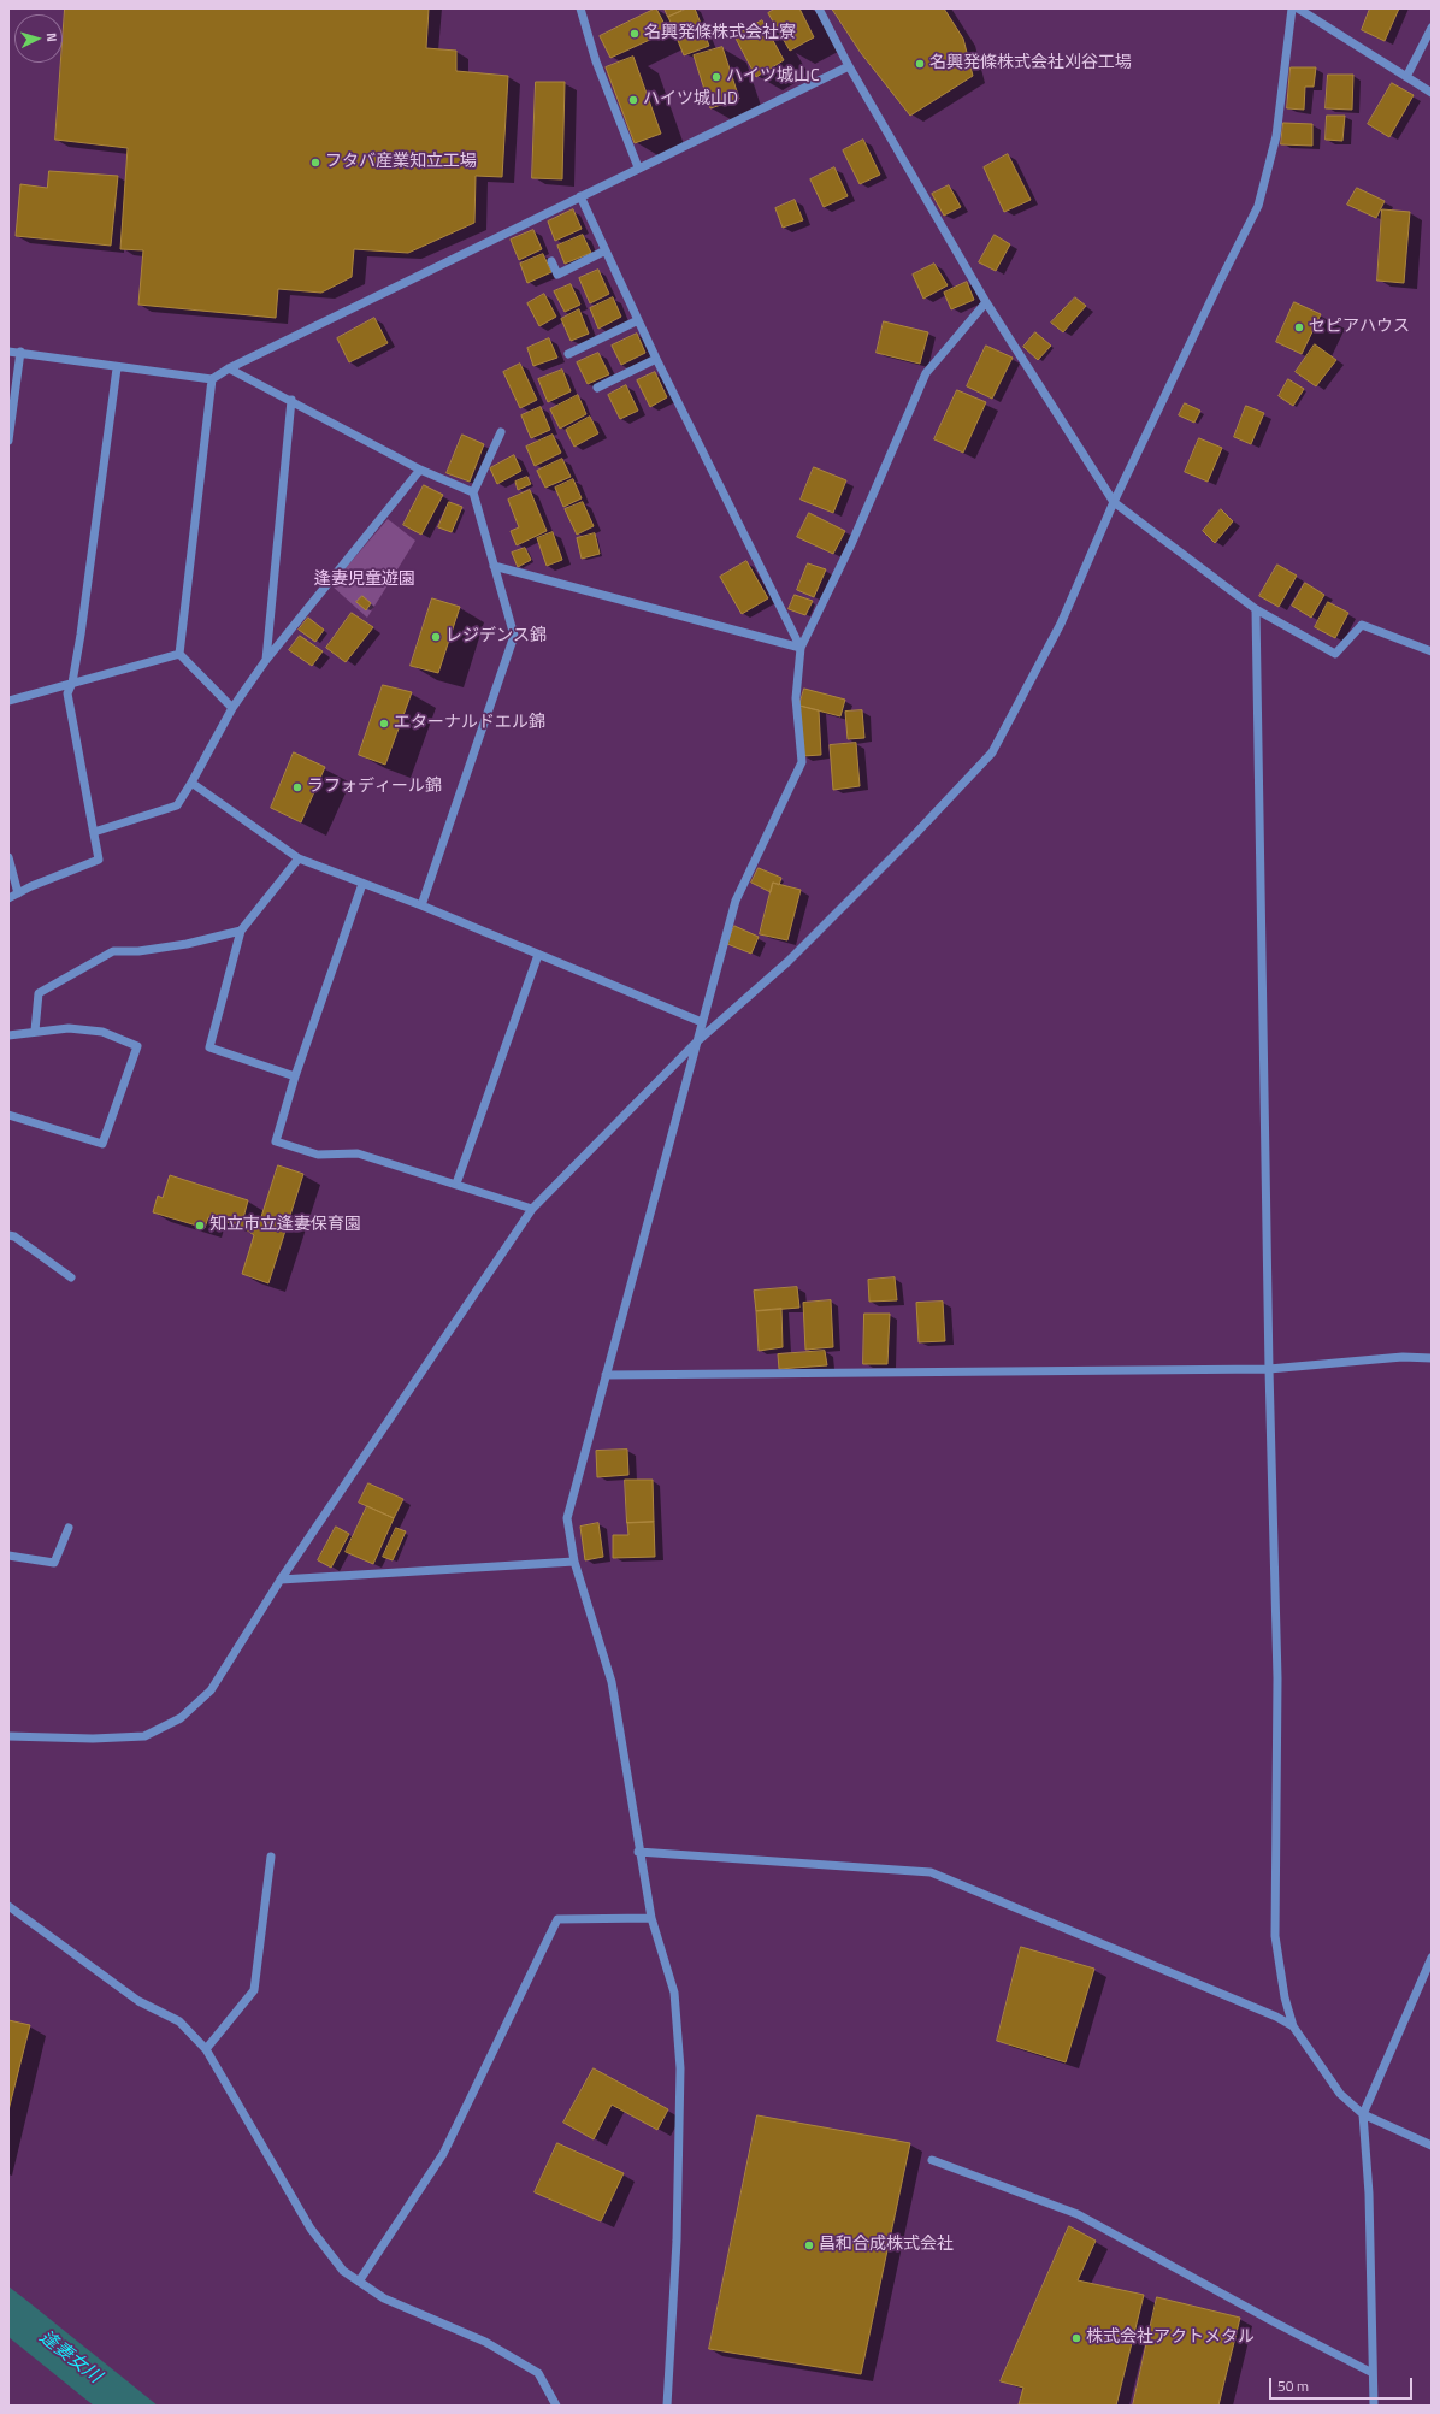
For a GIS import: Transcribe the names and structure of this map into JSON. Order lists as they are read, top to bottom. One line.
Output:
{"water":["逢妻女川"],"parks":["逢妻児童遊園"],"places":["名興発條株式会社寮","名興発條株式会社刈谷工場","ハイツ城山C","ハイツ城山D","フタバ産業知立工場","セピアハウス","レジデンス錦","エターナルドエル錦","ラフォディール錦","知立市立逢妻保育園","昌和合成株式会社","株式会社アクトメタル"],"scale_bar":"50 m","north":"right"}
